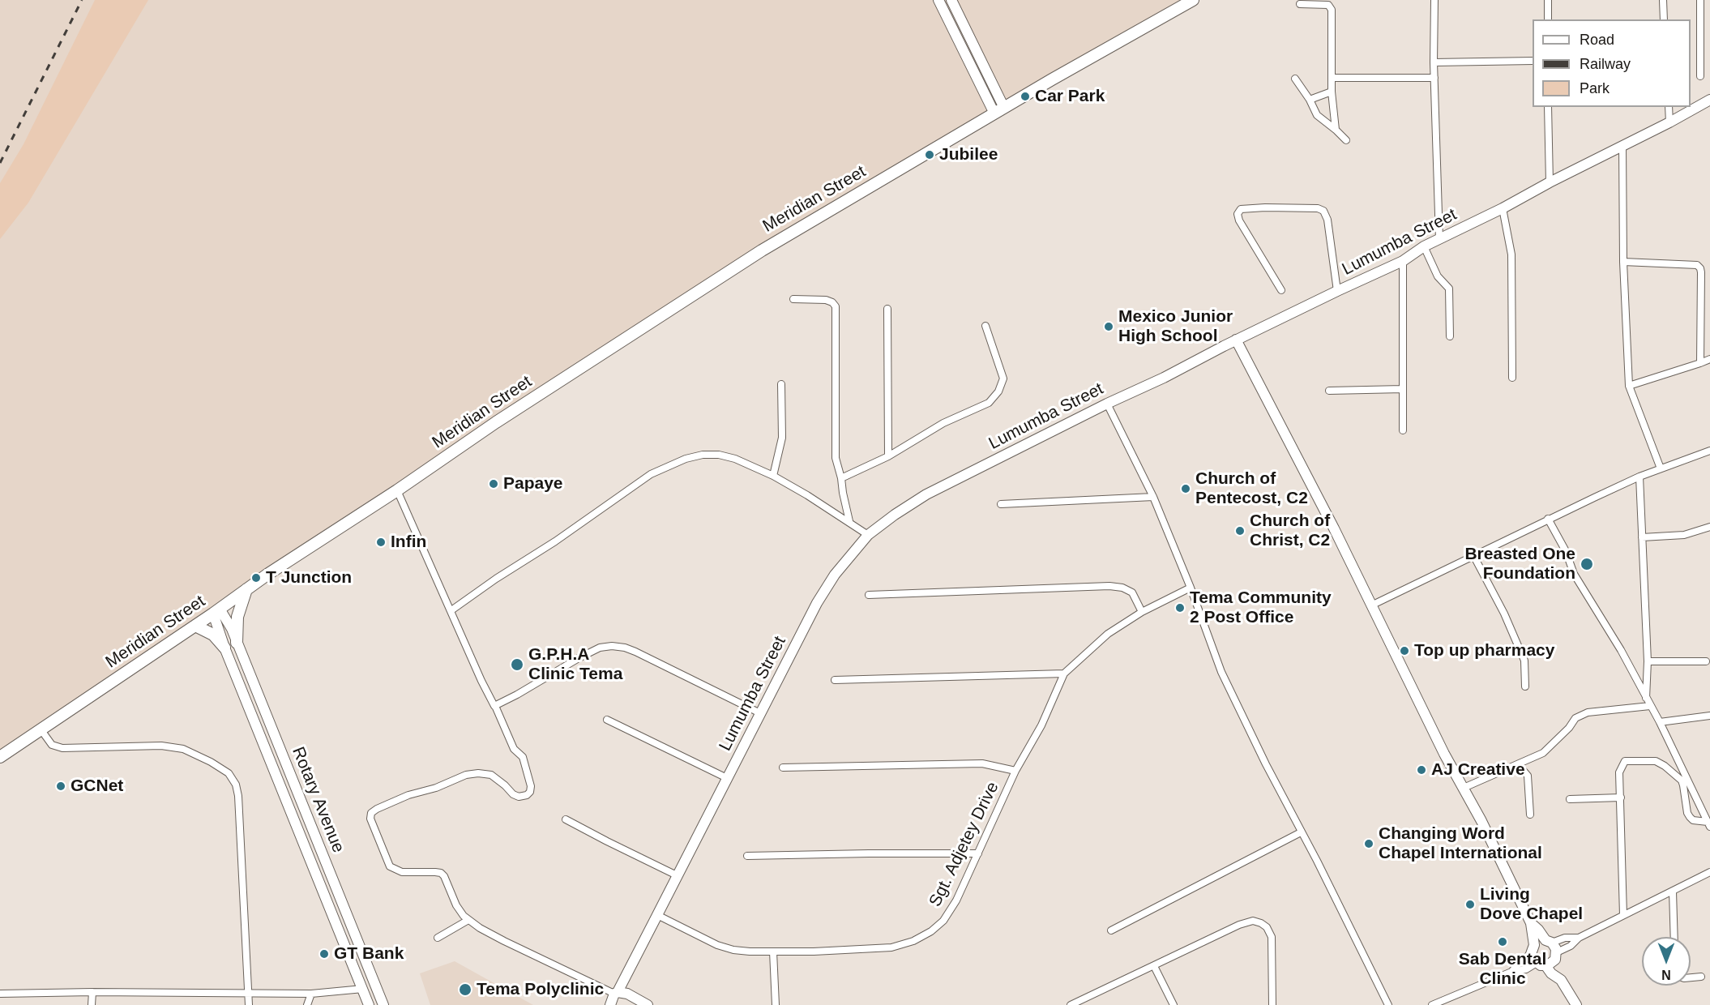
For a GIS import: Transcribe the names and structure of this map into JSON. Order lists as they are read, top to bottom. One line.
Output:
{"streets":{"main road":["Meridian Street","Lumumba Street","Rotary Avenue"],"street":["Sgt. Adjetey Drive"]},"crossings":[["Meridian Street","Rotary Avenue"],["Lumumba Street","Sgt. Adjetey Drive"]],"places":["Car Park","Jubilee","Mexico Junior High School","Papaye","Church of Pentecost, C2","Church of Christ, C2","Infin","Breasted One Foundation","T Junction","Tema Community 2 Post Office","Top up pharmacy","G.P.H.A Clinic Tema","AJ Creative","GCNet","Changing Word Chapel International","Living Dove Chapel","Sab Dental Clinic","GT Bank","Tema Polyclinic"],"legend":["Road","Railway","Park"],"north":"bottom"}
